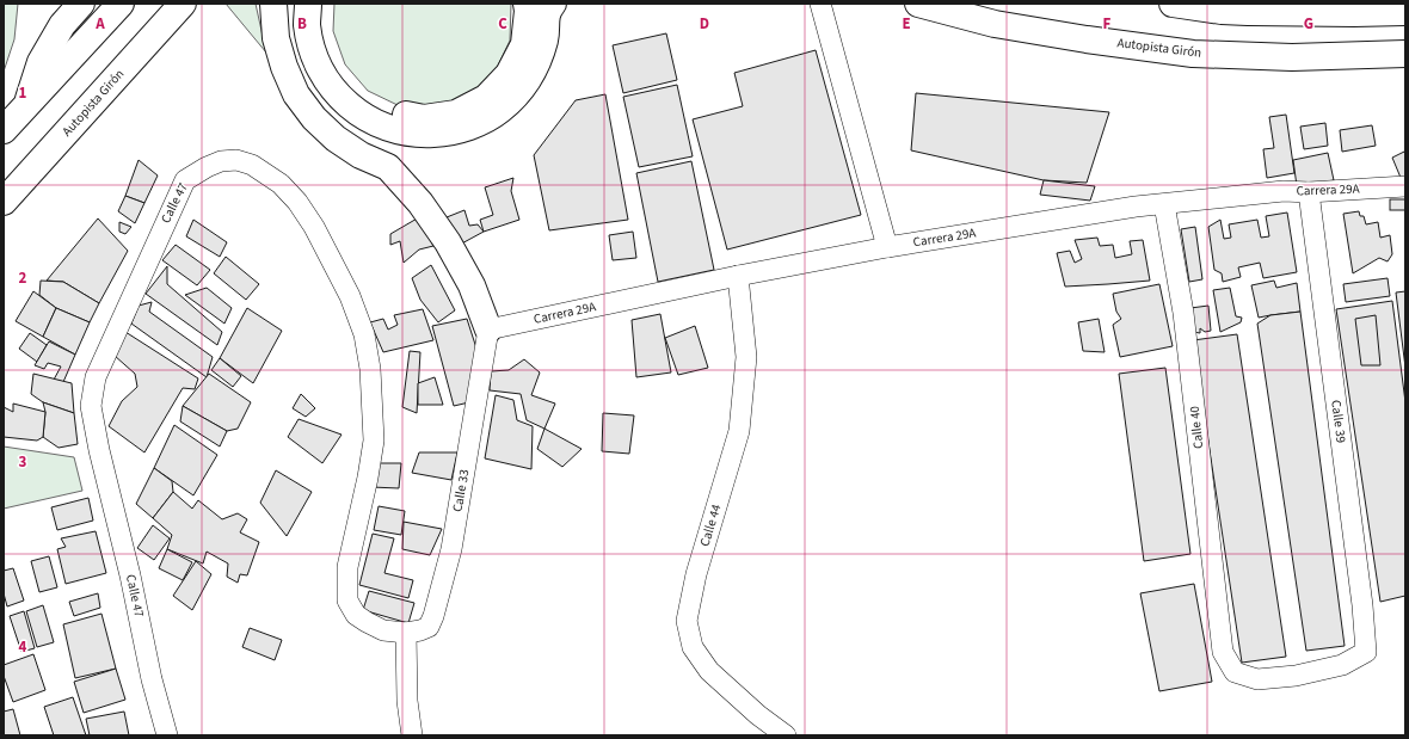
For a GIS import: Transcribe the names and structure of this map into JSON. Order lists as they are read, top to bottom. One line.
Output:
{"streets":{"main road":["Autopista Girón"],"street":["Carrera 29A","Calle 47","Calle 39","Calle 40","Calle 33","Calle 44"]},"crossings":[["Carrera 29A","Calle 39"],["Carrera 29A","Calle 40"],["Carrera 29A","Calle 33"],["Carrera 29A","Calle 44"],["Calle 47","Calle 33"],["Calle 39","Calle 40"]],"grid":{"columns":["A","B","C","D","E","F","G"],"rows":["1","2","3","4"]}}
